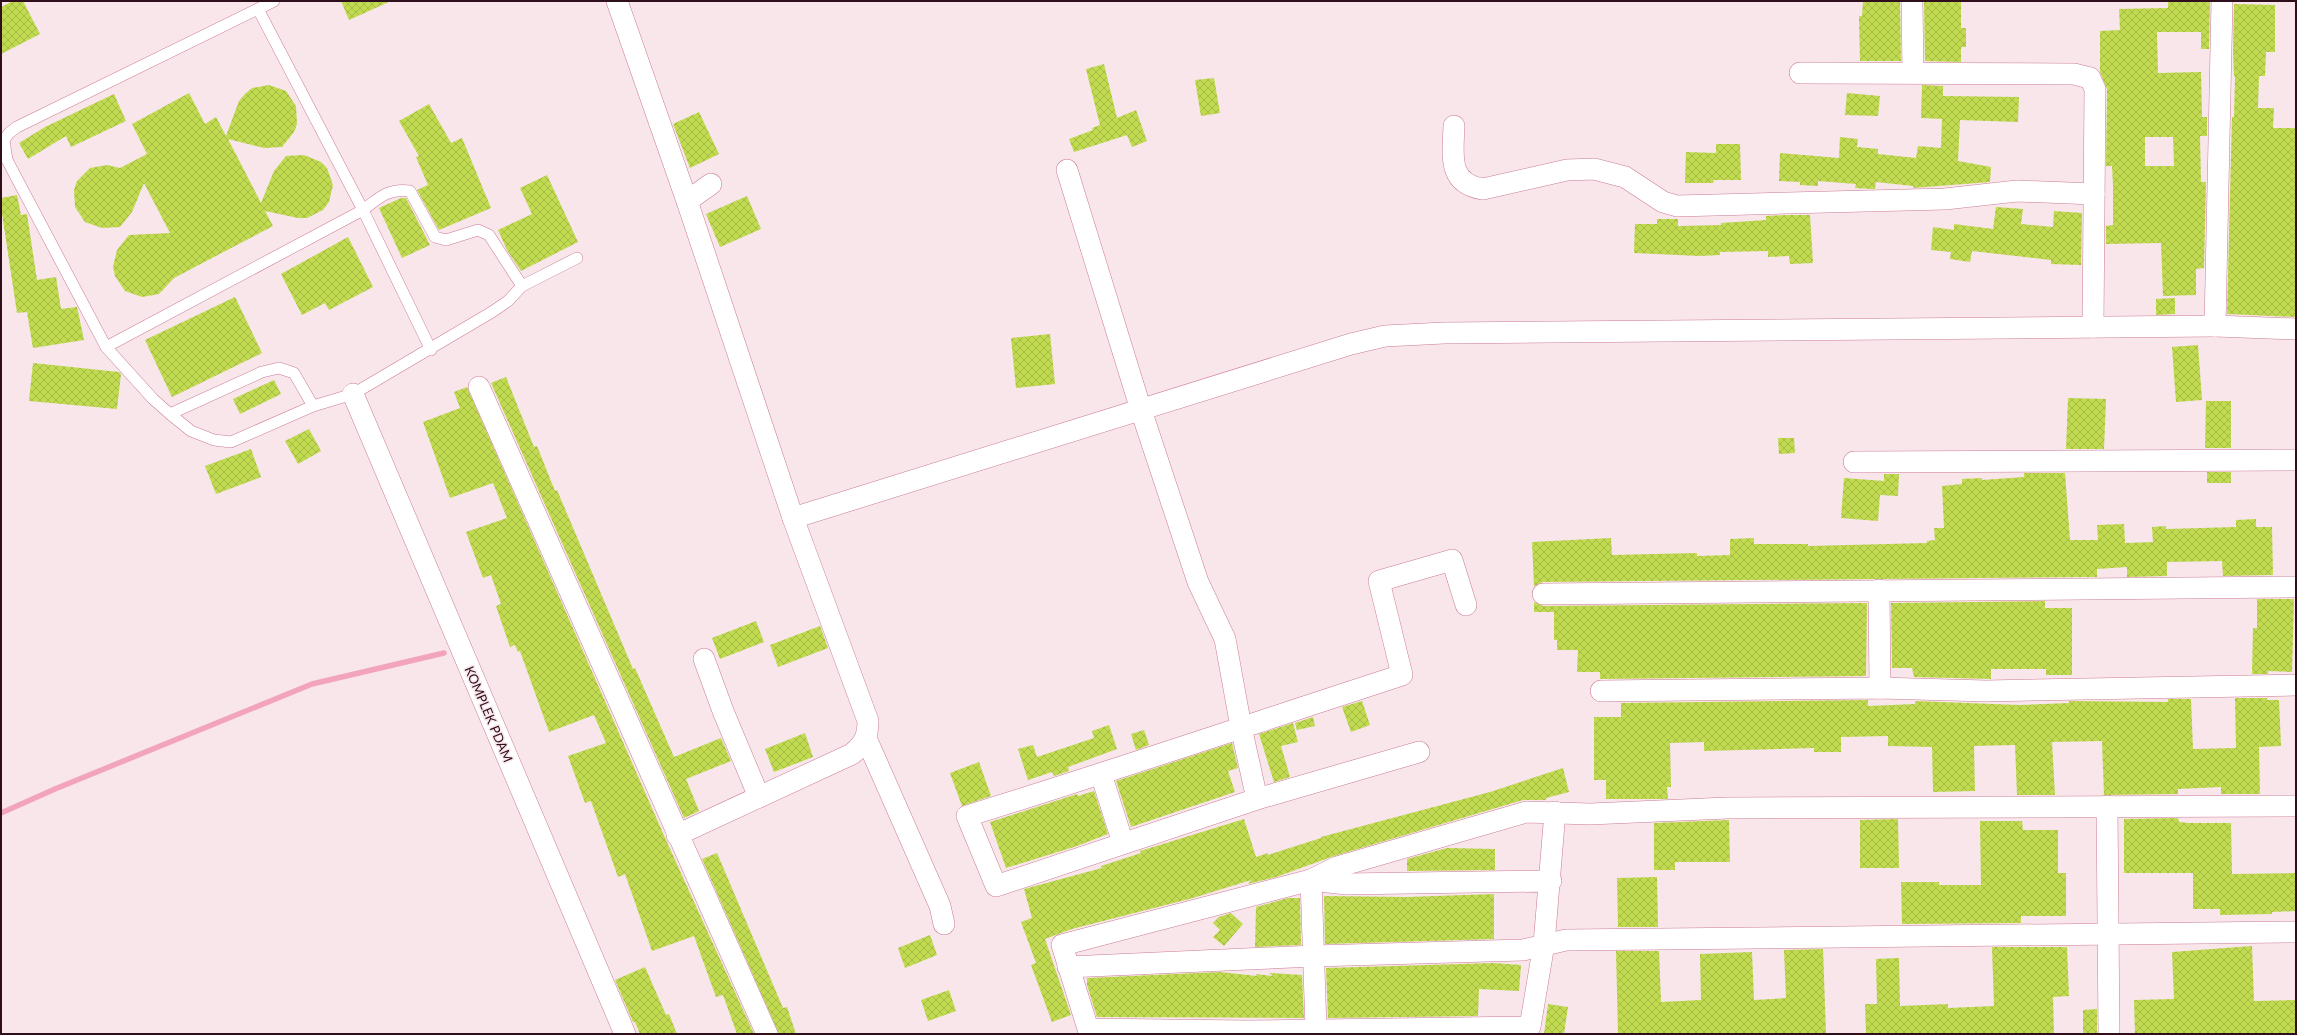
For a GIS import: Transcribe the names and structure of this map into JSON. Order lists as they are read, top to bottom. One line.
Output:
{"streets":{"street":["KOMPLEK PDAM"]}}
